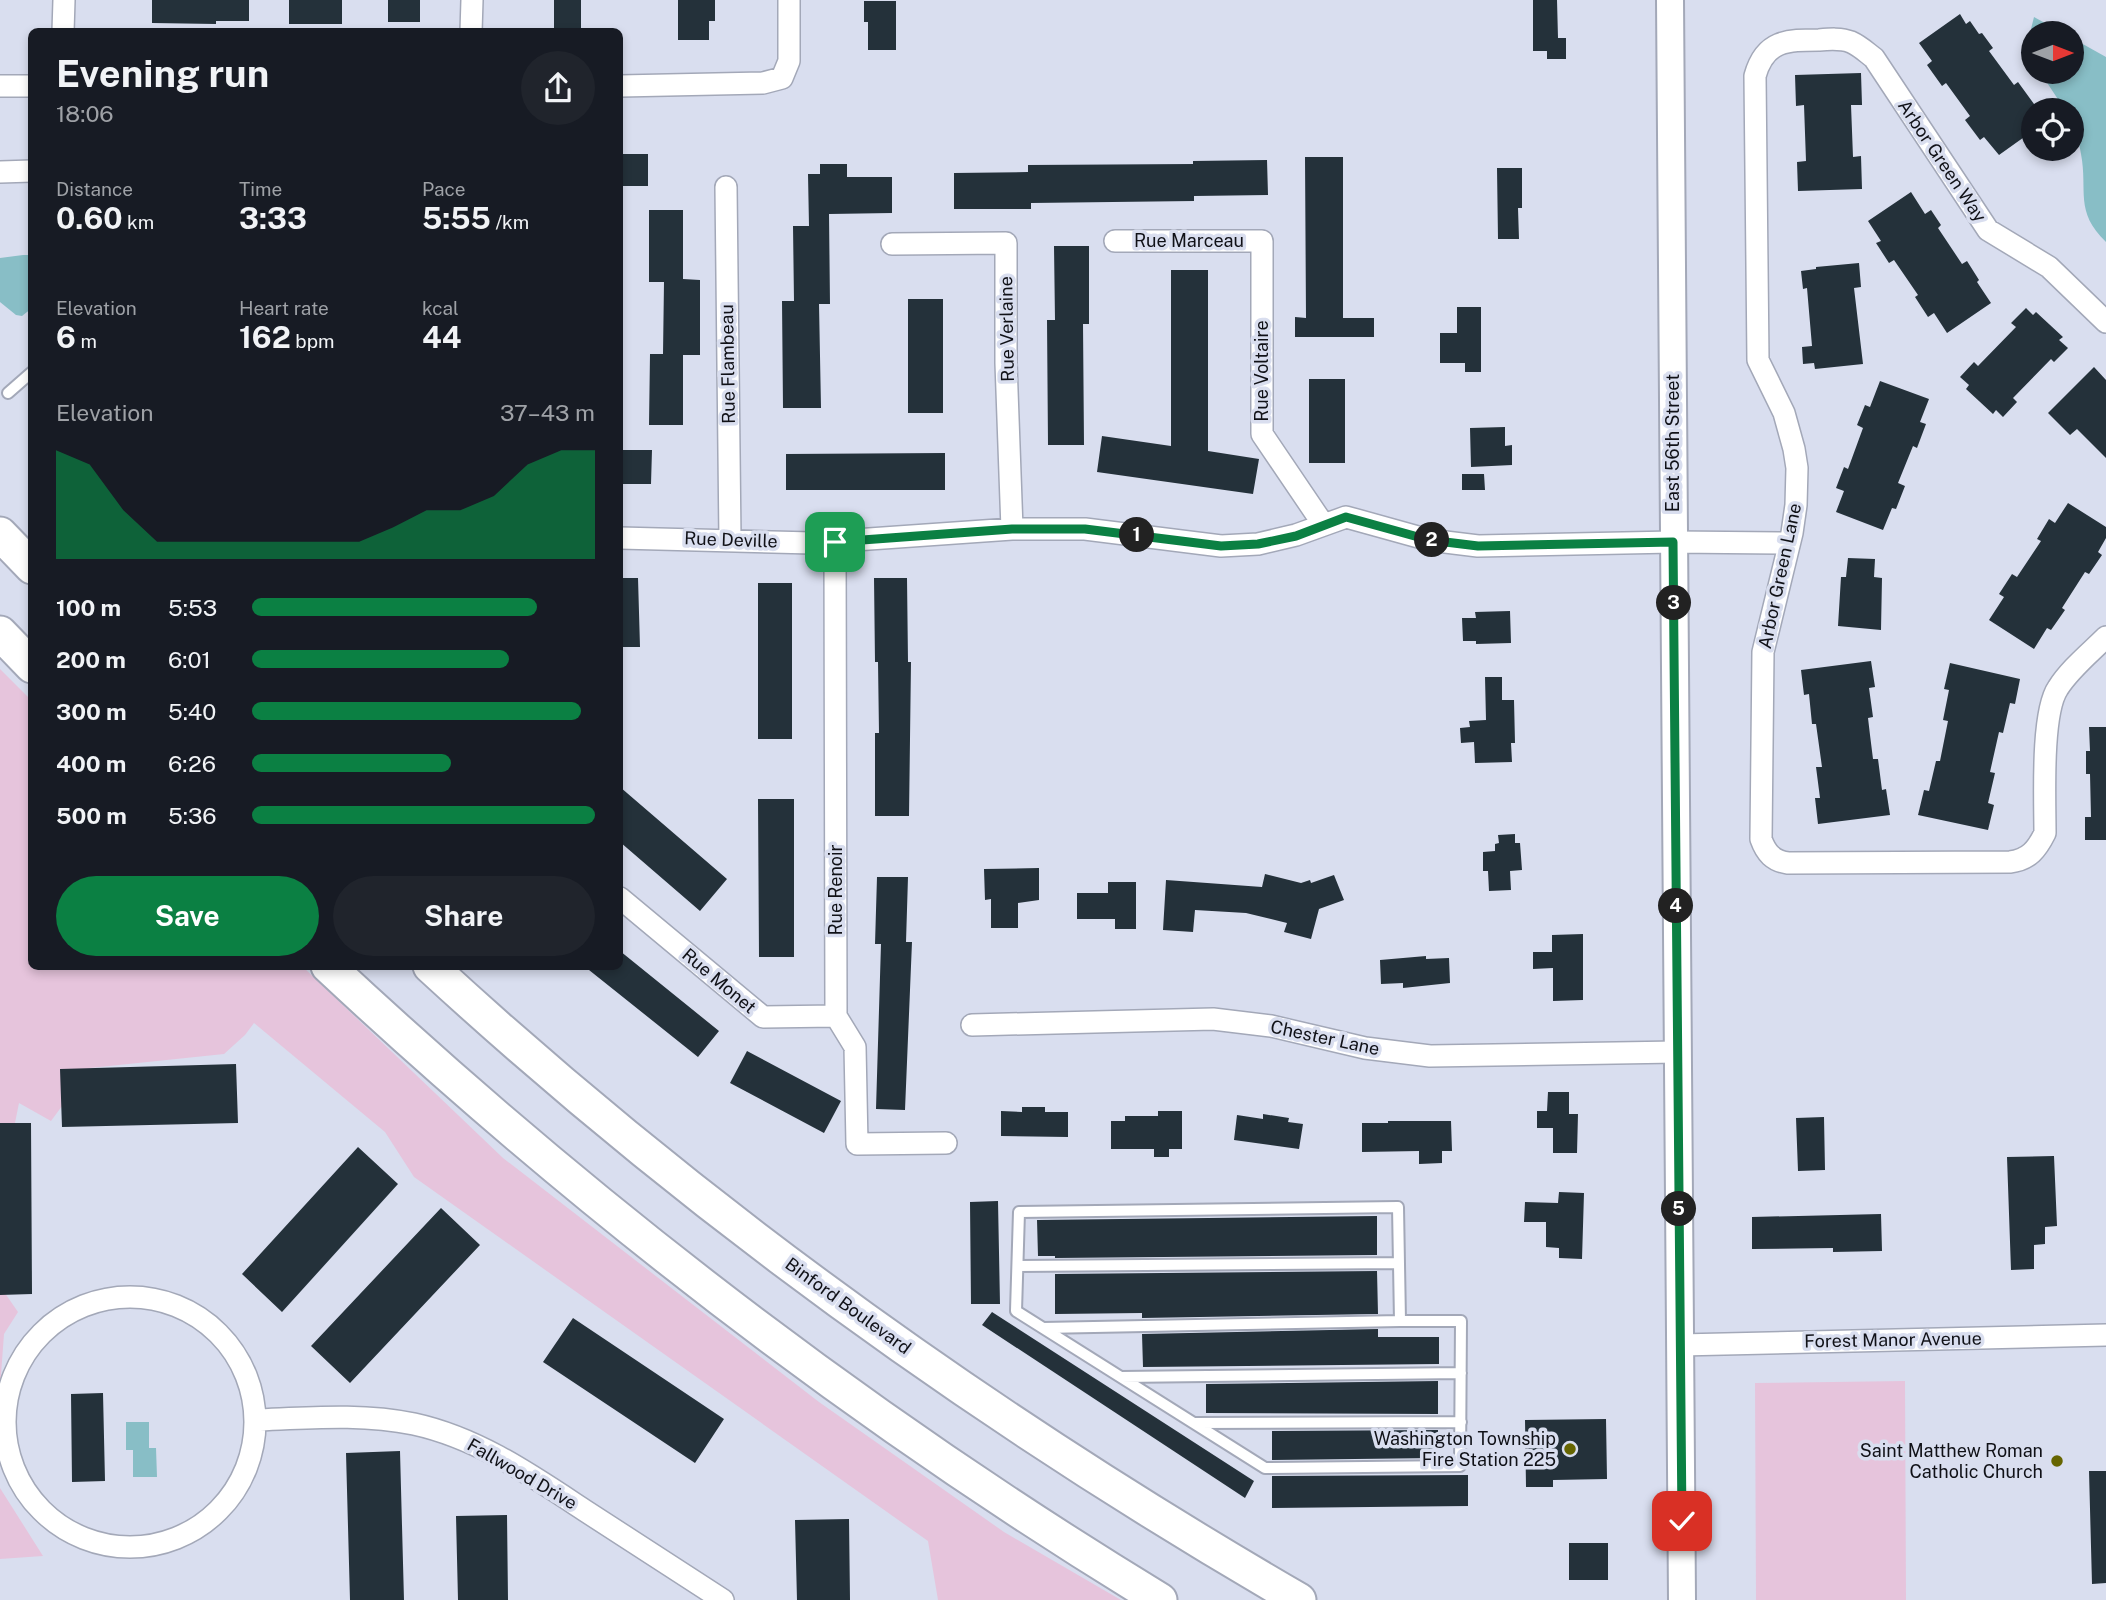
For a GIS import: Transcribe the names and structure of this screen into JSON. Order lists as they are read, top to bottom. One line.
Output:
{"streets":{"main road":["Binford Boulevard"],"street":["Arbor Green Way","Rue Marceau","Rue Verlaine","Rue Flambeau","Rue Voltaire","East 56th Street","Rue Deville","Arbor Green Lane","Rue Renoir","Rue Monet","Chester Lane","Forest Manor Avenue","Fallwood Drive"]},"crossings":[["Arbor Green Way","Arbor Green Lane"],["Rue Marceau","Rue Voltaire"],["Rue Verlaine","Rue Deville"],["Rue Flambeau","Rue Deville"],["Rue Voltaire","Rue Deville"],["East 56th Street","Rue Deville"],["East 56th Street","Chester Lane"],["East 56th Street","Forest Manor Avenue"],["Rue Deville","Arbor Green Lane"],["Rue Deville","Rue Renoir"],["Rue Renoir","Rue Monet"]],"places":["Washington Township Fire Station 225","Saint Matthew Roman Catholic Church"],"north":"right","page":{"heading":["Evening run","18:06"],"stats":[["Distance","0.60 km"],["Time","3:33"],["Pace","5:55 /km"],["Elevation","6 m"],["Heart rate","162 bpm"],["kcal","44"]],"chart":["Elevation","37–43 m"],"pins":["1","2","3","4","5"],"list":[{"name":"100 m","note":"5:53"},{"name":"200 m","note":"6:01"},{"name":"300 m","note":"5:40"},{"name":"400 m","note":"6:26"},{"name":"500 m","note":"5:36"}],"buttons":["Save","Share"]}}
